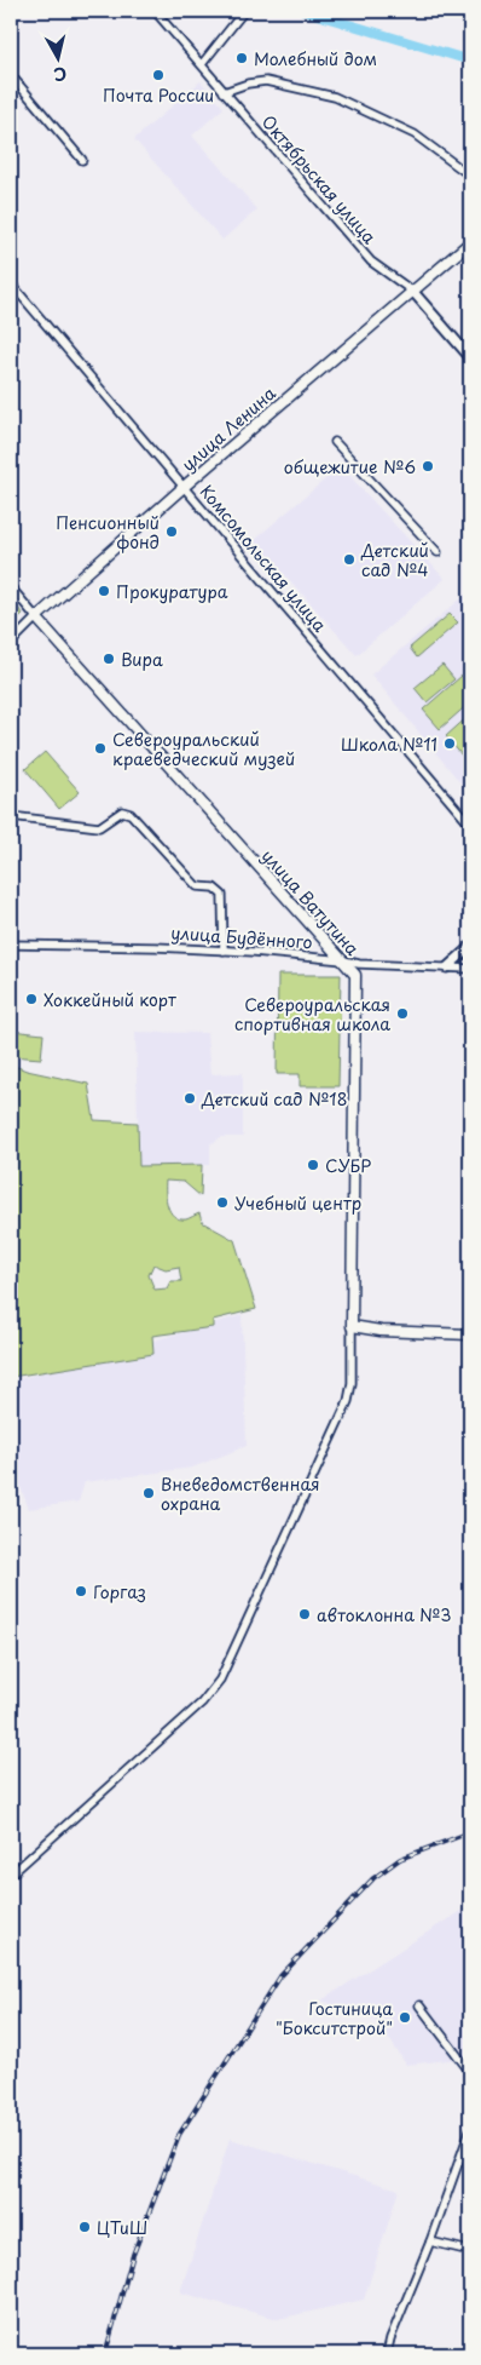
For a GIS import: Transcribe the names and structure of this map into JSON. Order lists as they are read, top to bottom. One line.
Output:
{"streets":{"main road":["улица Ленина","улица Ватутина"],"street":["Октябрьская улица","Комсомольская улица","улица Будённого"]},"crossings":[["Октябрьская улица","улица Ленина"],["улица Ленина","Комсомольская улица"],["улица Ленина","улица Ватутина"],["улица Ватутина","улица Будённого"]],"places":["Молебный дом","Почта России","общежитие №6","Пенсионный фонд","Детский сад №4","Прокуратура","Вира","Школа №11","Североуральский краеведческий музей","Хоккейный корт","Североуральская спортивная школа","Детский сад №18","СУБР","Учебный центр","Вневедомственная охрана","Горгаз","автоклонна №3","Гостиница \"Бокситстрой\"","ЦТиШ"],"north":"bottom"}
